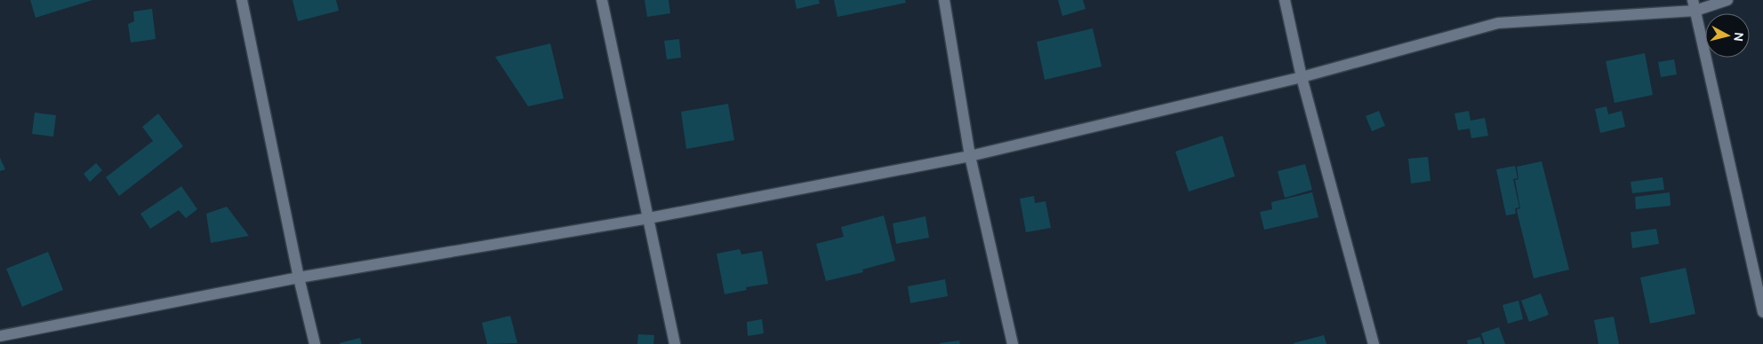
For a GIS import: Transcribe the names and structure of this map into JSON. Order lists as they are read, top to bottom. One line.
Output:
{"north":"right"}
